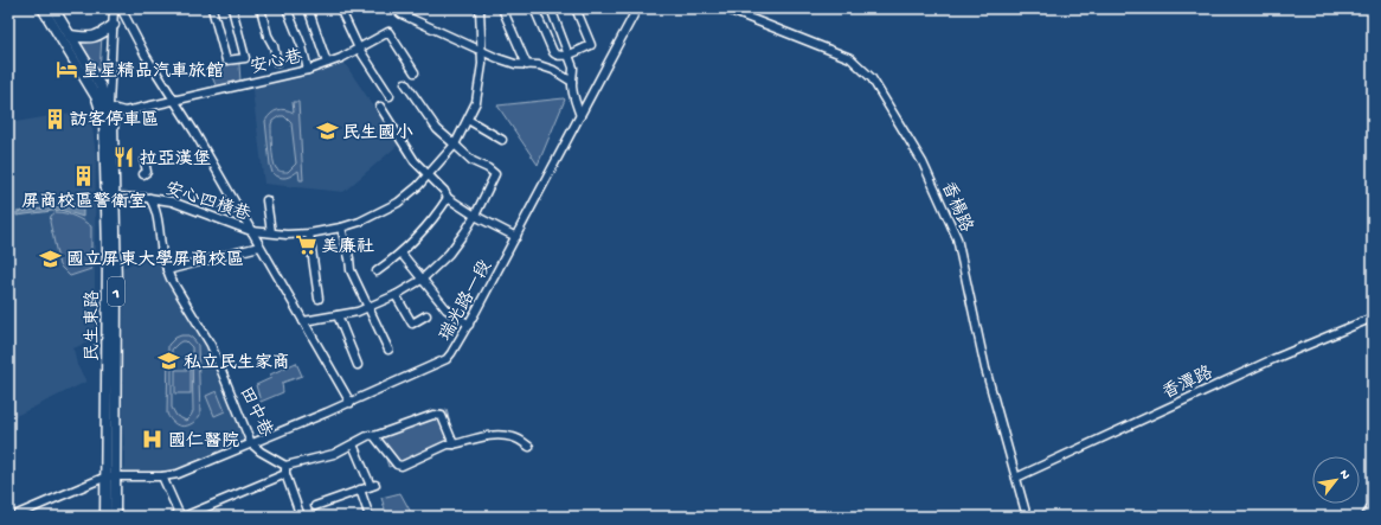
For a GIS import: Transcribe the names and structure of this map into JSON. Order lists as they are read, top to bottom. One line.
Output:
{"streets":{"main road":["1","民生東路"],"street":["安心巷","安心四橫巷","香楊路","瑞光路一段","香潭路","田中巷"]},"crossings":[["安心巷","1"],["安心巷","民生東路"],["安心四橫巷","民生東路"],["安心四橫巷","田中巷"],["香楊路","香潭路"],["1","民生東路"],["瑞光路一段","民生東路"],["瑞光路一段","田中巷"]],"places":{"hotel":["皇星精品汽車旅館"],"building":["訪客停車區","屏商校區警衛室"],"school or university":["民生國小","國立屏東大學屏商校區","私立民生家商"],"restaurant":["拉亞漢堡"],"supermarket":["美廉社"],"hospital":["國仁醫院"]},"north":"top right"}
